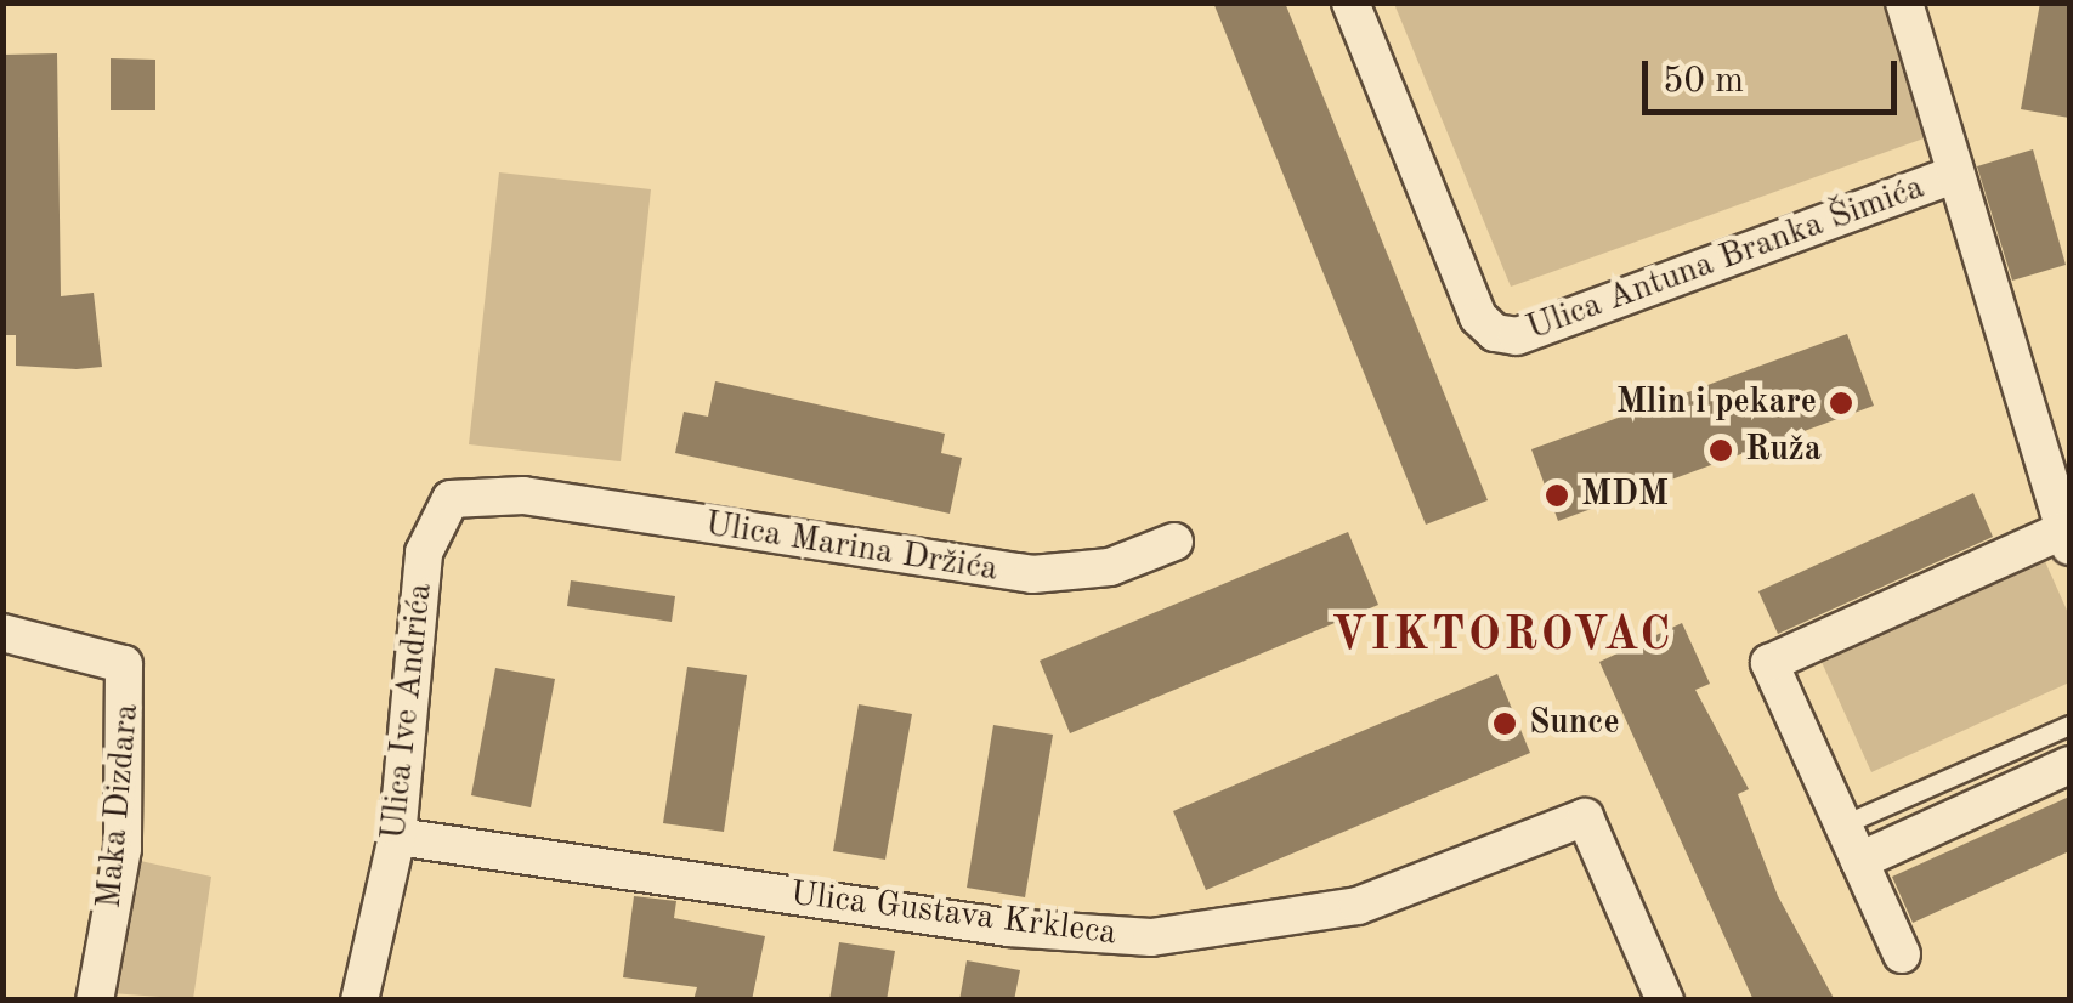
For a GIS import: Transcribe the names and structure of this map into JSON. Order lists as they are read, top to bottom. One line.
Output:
{"streets":{"street":["Ulica Antuna Branka Šimića","Ulica Marina Držića","Ulica Ive Andrića","Maka Dizdara","Ulica Gustava Krkleca"]},"crossings":[["Ulica Marina Držića","Ulica Ive Andrića"],["Ulica Ive Andrića","Ulica Gustava Krkleca"]],"districts":["VIKTOROVAC"],"places":["Mlin i pekare","Ruža","MDM","Sunce"],"scale_bar":"50 m"}
